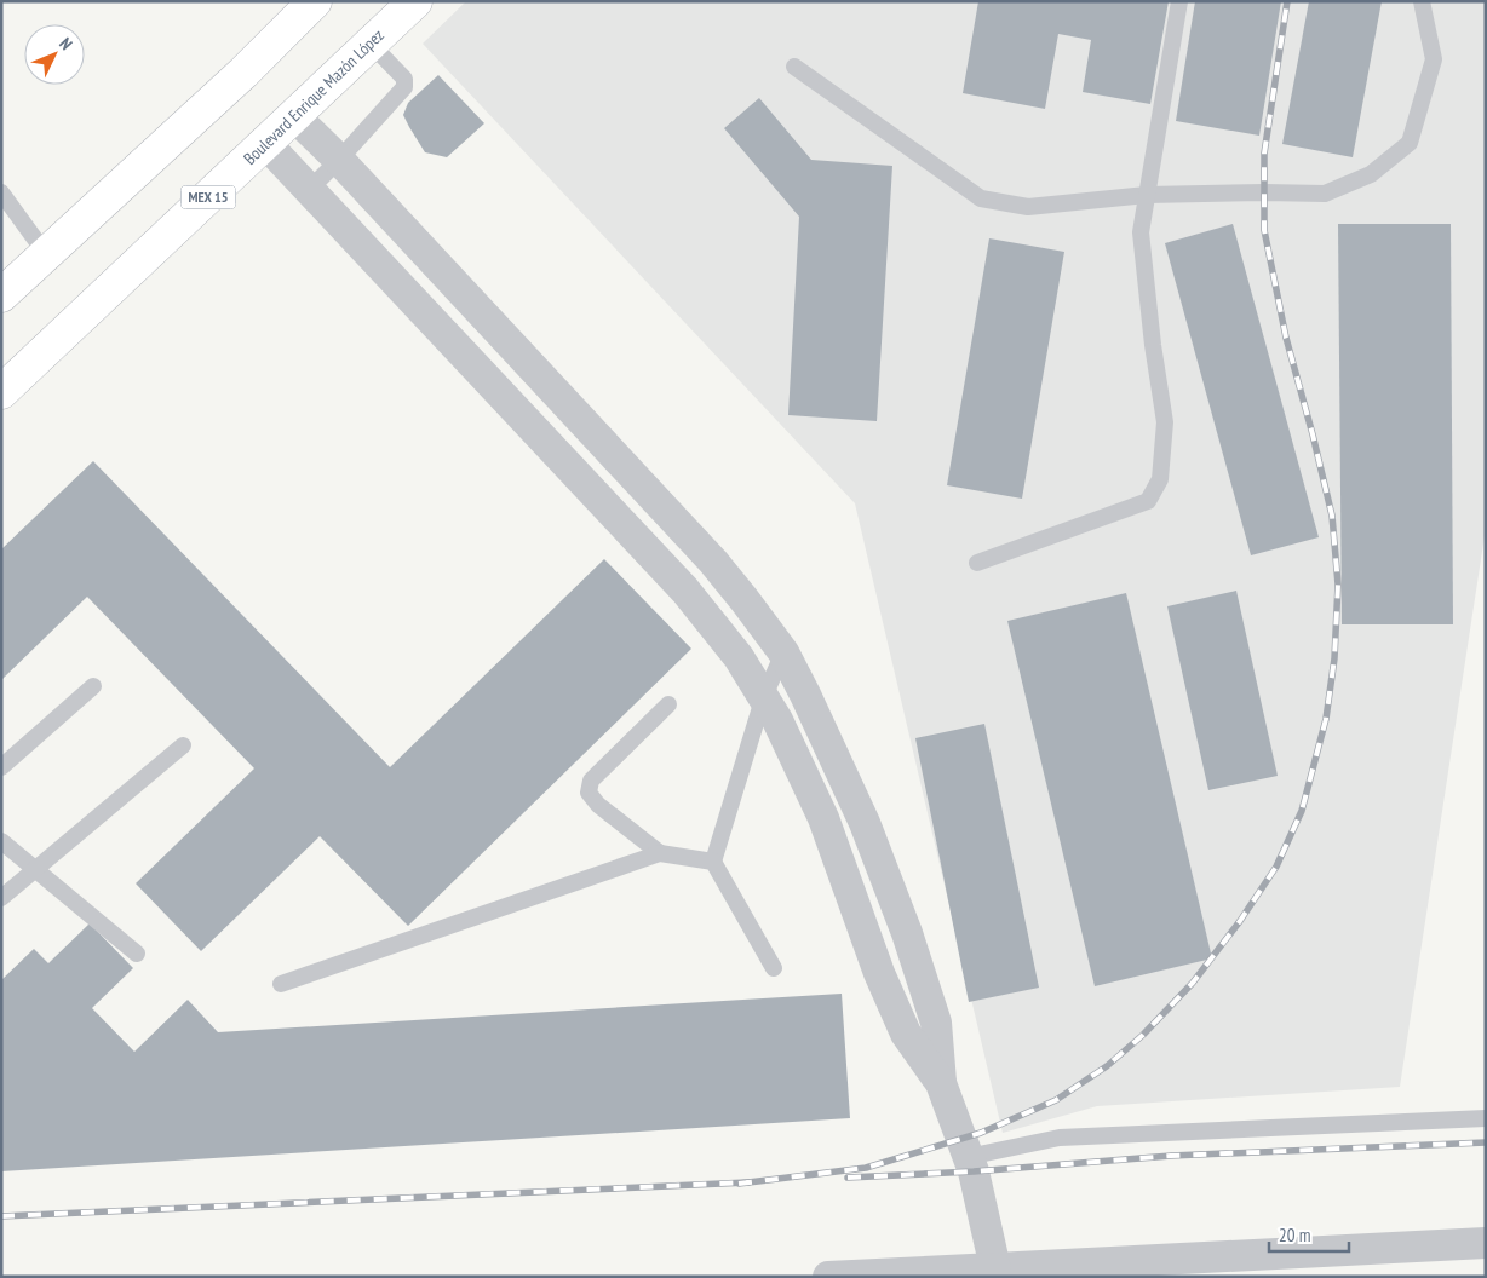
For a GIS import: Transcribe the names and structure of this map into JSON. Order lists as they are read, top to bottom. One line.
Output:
{"streets":{"main road":["Boulevard Enrique Mazón López","MEX 15"]},"scale_bar":"20 m","north":"top right"}
